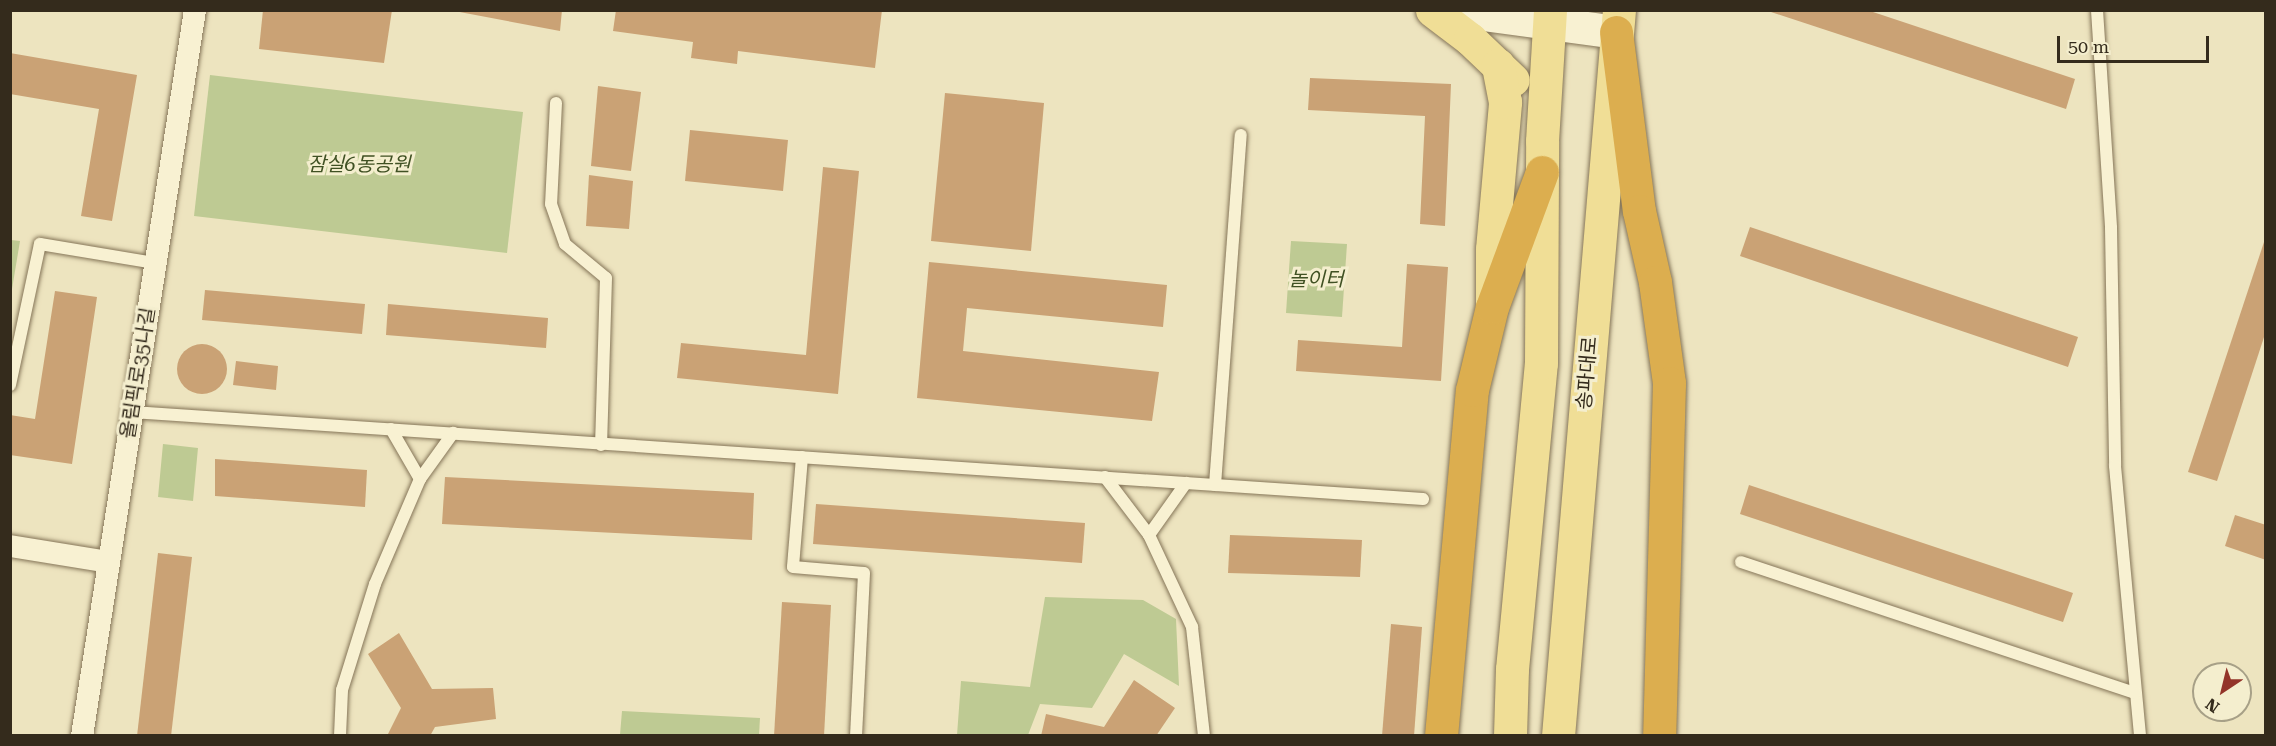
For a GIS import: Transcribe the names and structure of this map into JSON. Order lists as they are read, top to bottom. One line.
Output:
{"streets":{"main road":["송파대로"],"street":["올림픽로35나길"]},"parks":["잠실6동공원","놀이터"],"scale_bar":"50 m","north":"bottom left"}
